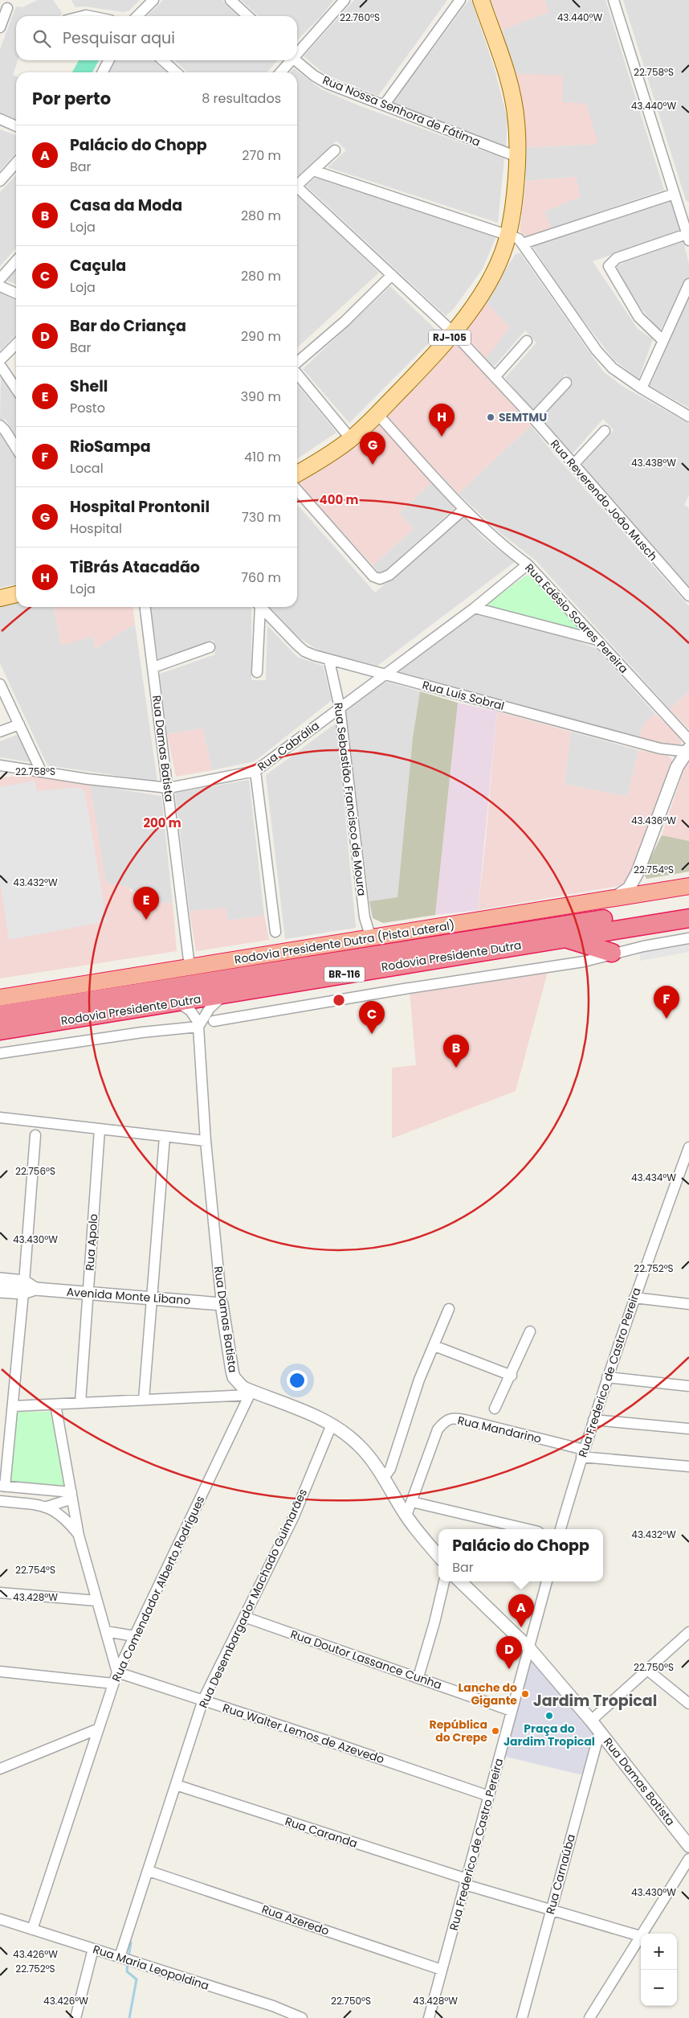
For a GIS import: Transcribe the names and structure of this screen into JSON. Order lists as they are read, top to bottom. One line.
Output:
{"streets":{"highway":["Rodovia Presidente Dutra (Pista Lateral)","Rodovia Presidente Dutra","BR-116"],"main road":["RJ-105"],"street":["Rua Nossa Senhora de Fátima","Rua Reverendo João Musch","Rua Edésio Soares Pereira","Rua Luís Sobral","Rua Cabrália","Rua Damas Batista","Rua Sebastião Francisco de Moura","Rua Apolo","Avenida Monte Líbano","Rua Frederico de Castro Pereira","Rua Mandarino","Rua Comendador Alberto Rodrigues","Rua Desembargador Machado Guimarães","Rua Doutor Lassance Cunha","Rua Walter Lemos de Azevedo","Rua Caranda","Rua Carnaúba","Rua Azeredo","Rua Maria Leopoldina"]},"crossings":[["Rua Nossa Senhora de Fátima","RJ-105"],["RJ-105","Rua Reverendo João Musch"],["RJ-105","Rua Edésio Soares Pereira"],["Rua Edésio Soares Pereira","Rua Luís Sobral"],["Rua Edésio Soares Pereira","Rua Cabrália"],["Rua Luís Sobral","Rua Cabrália"],["Rua Luís Sobral","Rua Sebastião Francisco de Moura"],["Rua Cabrália","Rua Damas Batista"],["Rua Cabrália","Rua Sebastião Francisco de Moura"],["Rua Damas Batista","Rodovia Presidente Dutra (Pista Lateral)"],["Rua Damas Batista","Avenida Monte Líbano"],["Rua Damas Batista","Rua Frederico de Castro Pereira"],["Rua Damas Batista","Rua Mandarino"],["Rua Damas Batista","Rua Comendador Alberto Rodrigues"],["Rua Damas Batista","Rua Desembargador Machado Guimarães"],["Rua Damas Batista","Rua Carnaúba"],["Rua Sebastião Francisco de Moura","Rodovia Presidente Dutra (Pista Lateral)"],["Rua Apolo","Avenida Monte Líbano"],["Rua Frederico de Castro Pereira","Rua Mandarino"],["Rua Frederico de Castro Pereira","Rua Doutor Lassance Cunha"],["Rua Frederico de Castro Pereira","Rua Walter Lemos de Azevedo"],["Rua Frederico de Castro Pereira","Rua Caranda"],["Rua Frederico de Castro Pereira","Rua Azeredo"],["Rua Comendador Alberto Rodrigues","Rua Walter Lemos de Azevedo"],["Rua Comendador Alberto Rodrigues","Rua Maria Leopoldina"],["Rua Desembargador Machado Guimarães","Rua Doutor Lassance Cunha"],["Rua Desembargador Machado Guimarães","Rua Walter Lemos de Azevedo"],["Rua Desembargador Machado Guimarães","Rua Caranda"],["Rua Desembargador Machado Guimarães","Rua Azeredo"],["Rua Desembargador Machado Guimarães","Rua Maria Leopoldina"],["Rua Caranda","Rua Carnaúba"]],"districts":["Jardim Tropical"],"places":["SEMTMU","Lanche do Gigante","Praça do Jardim Tropical","República do Crepe"],"page":{"search":"Pesquisar aqui","heading":["Por perto","8 resultados"],"list":[{"mark":"A","name":"Palácio do Chopp","note":"Bar","value":"270 m"},{"mark":"B","name":"Casa da Moda","note":"Loja","value":"280 m"},{"mark":"C","name":"Caçula","note":"Loja","value":"280 m"},{"mark":"D","name":"Bar do Criança","note":"Bar","value":"290 m"},{"mark":"E","name":"Shell","note":"Posto","value":"390 m"},{"mark":"F","name":"RioSampa","note":"Local","value":"410 m"},{"mark":"G","name":"Hospital Prontonil","note":"Hospital","value":"730 m"},{"mark":"H","name":"TiBrás Atacadão","note":"Loja","value":"760 m"}],"pins":["H","G","E","F","C","B","A","D"],"popup":["Palácio do Chopp","Bar"],"map_buttons":["+","−"]},"coordinates":["43.440°W","22.760°S","22.758°S","43.438°W","43.436°W","22.754°S","43.432°W","22.756°S","43.434°W","43.430°W","22.752°S","43.428°W","22.750°S","43.426°W"],"rings":["400 m","200 m"]}
